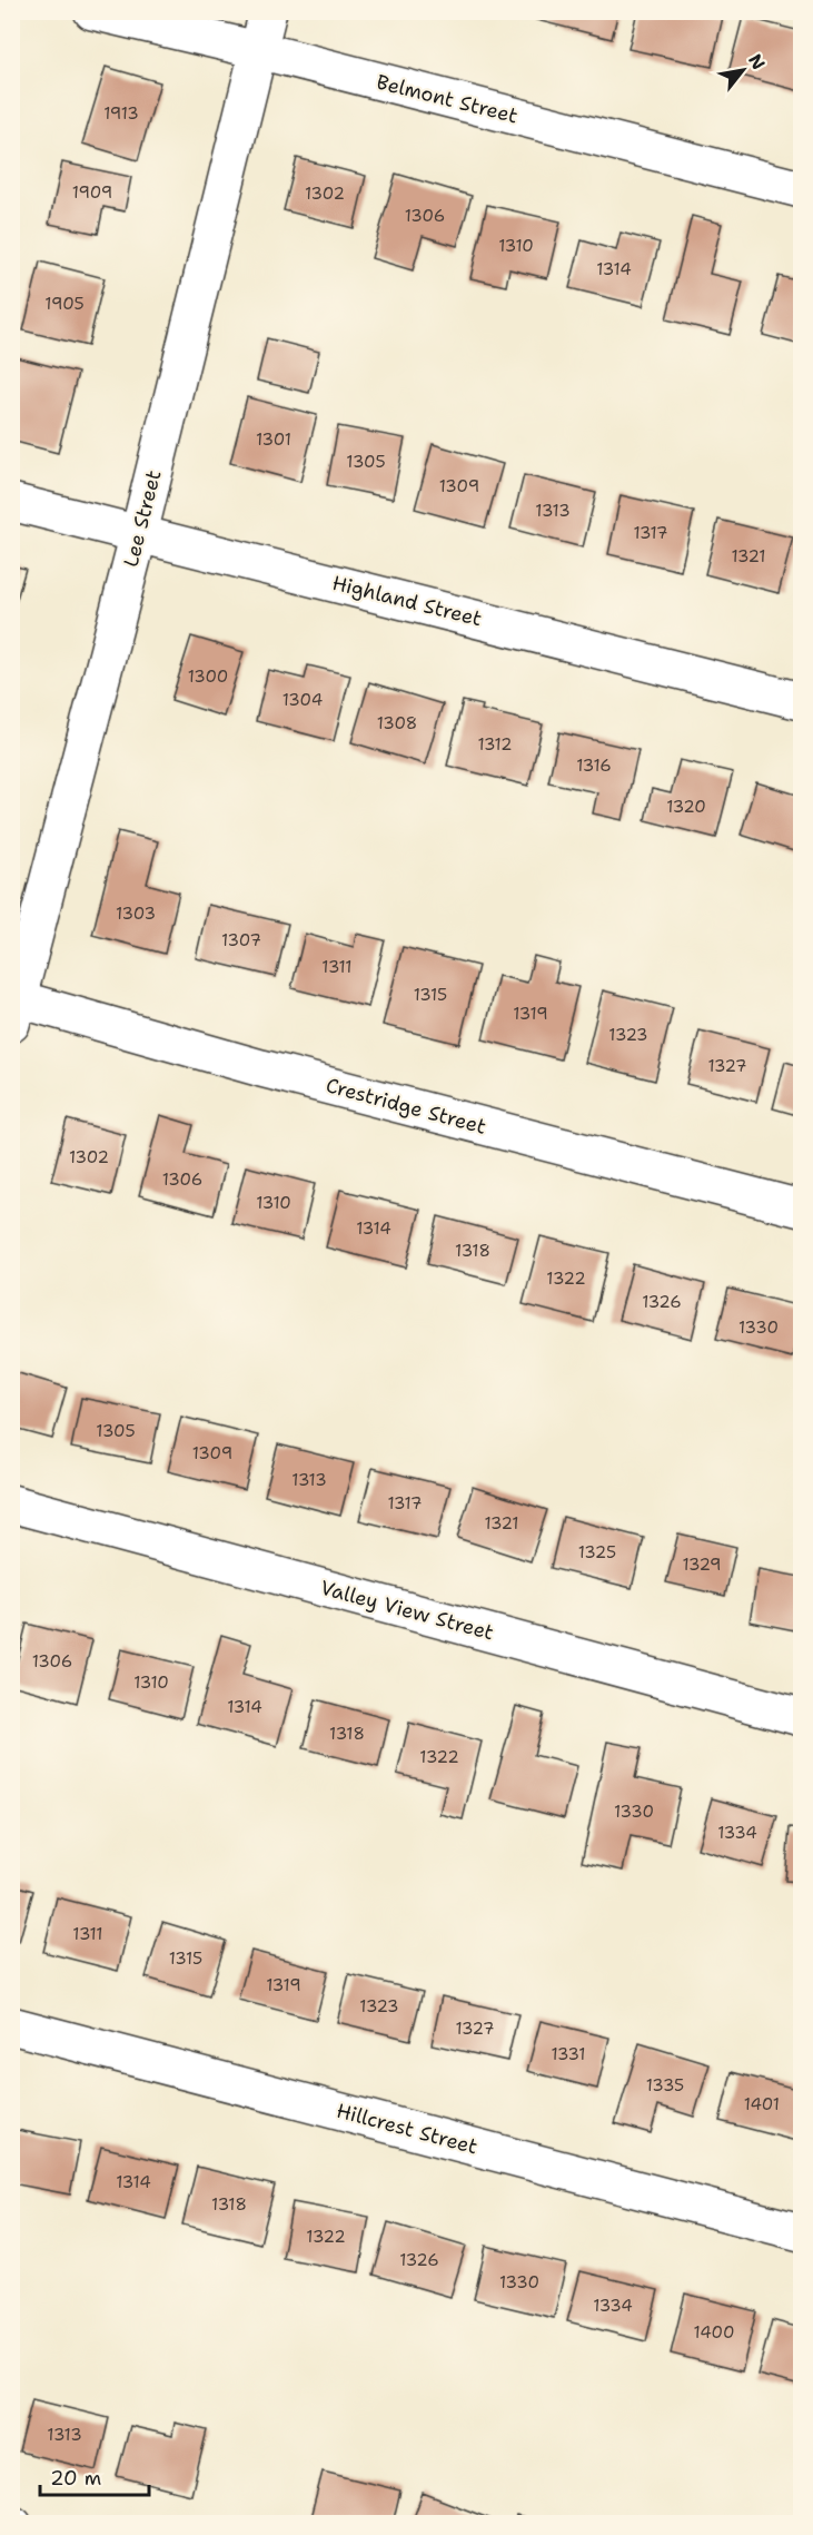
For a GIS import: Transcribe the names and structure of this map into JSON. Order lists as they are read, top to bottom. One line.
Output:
{"streets":{"street":["Belmont Street","Lee Street","Highland Street","Crestridge Street","Valley View Street","Hillcrest Street"]},"crossings":[["Belmont Street","Lee Street"],["Lee Street","Highland Street"],["Lee Street","Crestridge Street"]],"house_numbers":["1913","1909","1302","1306","1310","1314","1905","1301","1305","1309","1313","1317","1321","1300","1304","1308","1312","1316","1320","1303","1307","1311","1315","1319","1323","1327","1302","1306","1310","1314","1318","1322","1326","1330","1305","1309","1313","1317","1321","1325","1329","1306","1310","1314","1318","1322","1330","1334","1311","1315","1319","1323","1327","1331","1335","1401","1314","1318","1322","1326","1330","1334","1400","1313"],"scale_bar":"20 m","north":"top right"}
